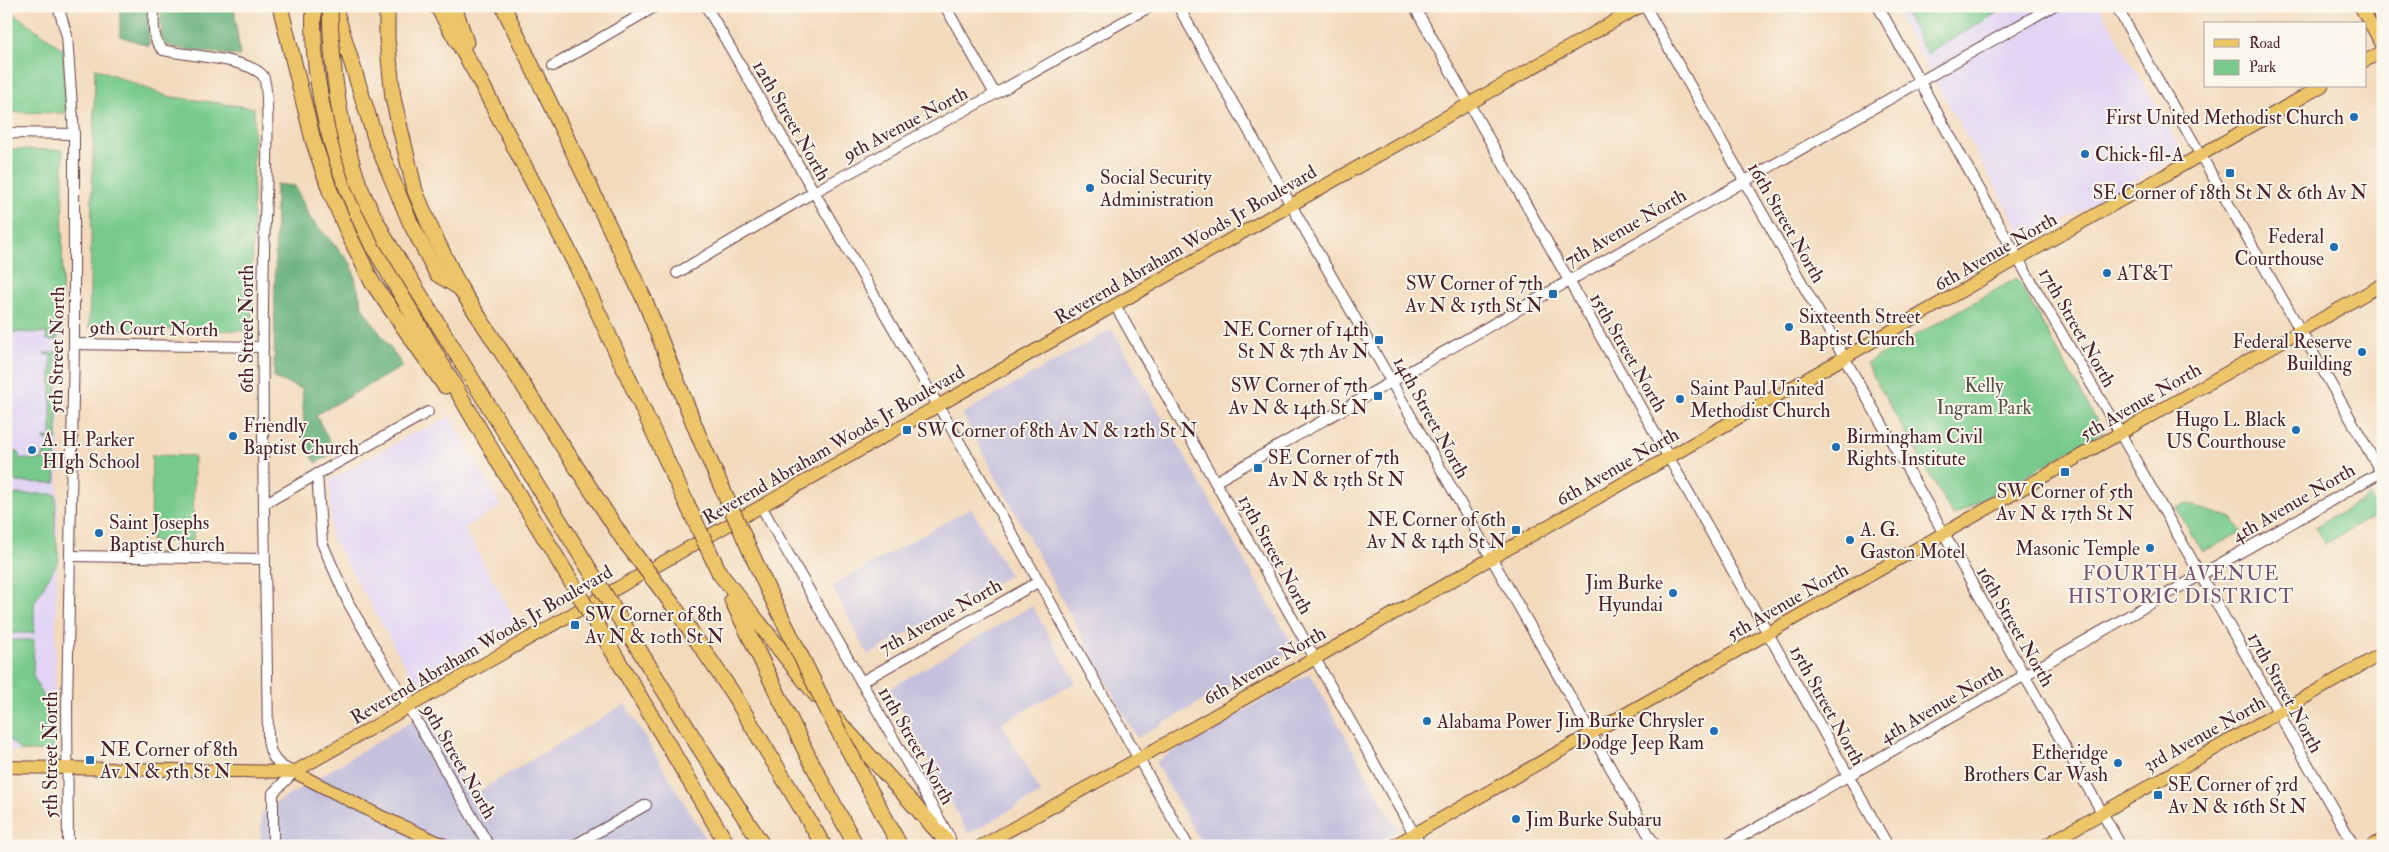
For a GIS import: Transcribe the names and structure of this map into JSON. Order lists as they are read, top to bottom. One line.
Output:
{"streets":{"main road":["Reverend Abraham Woods Jr Boulevard","6th Avenue North","5th Avenue North","3rd Avenue North"],"street":["12th Street North","9th Avenue North","16th Street North","7th Avenue North","17th Street North","9th Court North","6th Street North","5th Street North","15th Street North","14th Street North","4th Avenue North","13th Street North","11th Street North","9th Street North"]},"crossings":[["12th Street North","9th Avenue North"],["12th Street North","7th Avenue North"],["12th Street North","Reverend Abraham Woods Jr Boulevard"],["12th Street North","6th Avenue North"],["16th Street North","7th Avenue North"],["16th Street North","6th Avenue North"],["16th Street North","5th Avenue North"],["16th Street North","4th Avenue North"],["16th Street North","3rd Avenue North"],["7th Avenue North","17th Street North"],["7th Avenue North","15th Street North"],["7th Avenue North","14th Street North"],["7th Avenue North","13th Street North"],["7th Avenue North","11th Street North"],["Reverend Abraham Woods Jr Boulevard","6th Street North"],["Reverend Abraham Woods Jr Boulevard","15th Street North"],["Reverend Abraham Woods Jr Boulevard","14th Street North"],["Reverend Abraham Woods Jr Boulevard","13th Street North"],["Reverend Abraham Woods Jr Boulevard","11th Street North"],["Reverend Abraham Woods Jr Boulevard","9th Street North"],["6th Avenue North","17th Street North"],["6th Avenue North","15th Street North"],["6th Avenue North","14th Street North"],["6th Avenue North","13th Street North"],["17th Street North","5th Avenue North"],["17th Street North","4th Avenue North"],["17th Street North","3rd Avenue North"],["9th Court North","6th Street North"],["9th Court North","5th Street North"],["15th Street North","5th Avenue North"],["15th Street North","4th Avenue North"],["5th Avenue North","14th Street North"],["5th Avenue North","13th Street North"]],"districts":["FOURTH AVENUE HISTORIC DISTRICT"],"parks":["Kelly Ingram Park"],"places":{"other":["First United Methodist Church","Chick-fil-A","Social Security Administration","Federal Courthouse","AT&T","Sixteenth Street Baptist Church","Federal Reserve Building","Saint Paul United Methodist Church","Hugo L. Black US Courthouse","Friendly Baptist Church","Birmingham Civil Rights Institute","A. H. Parker HIgh School","Saint Josephs Baptist Church","A. G. Gaston Motel","Masonic Temple","Jim Burke Hyundai","Alabama Power","Jim Burke Chrysler Dodge Jeep Ram","Etheridge Brothers Car Wash","Jim Burke Subaru"],"transit":["SE Corner of 18th St N & 6th Av N","SW Corner of 7th Av N & 15th St N","NE Corner of 14th St N & 7th Av N","SW Corner of 7th Av N & 14th St N","SW Corner of 8th Av N & 12th St N","SE Corner of 7th Av N & 13th St N","SW Corner of 5th Av N & 17th St N","NE Corner of 6th Av N & 14th St N","SW Corner of 8th Av N & 10th St N","NE Corner of 8th Av N & 5th St N","SE Corner of 3rd Av N & 16th St N"]},"legend":["Road","Park"]}
